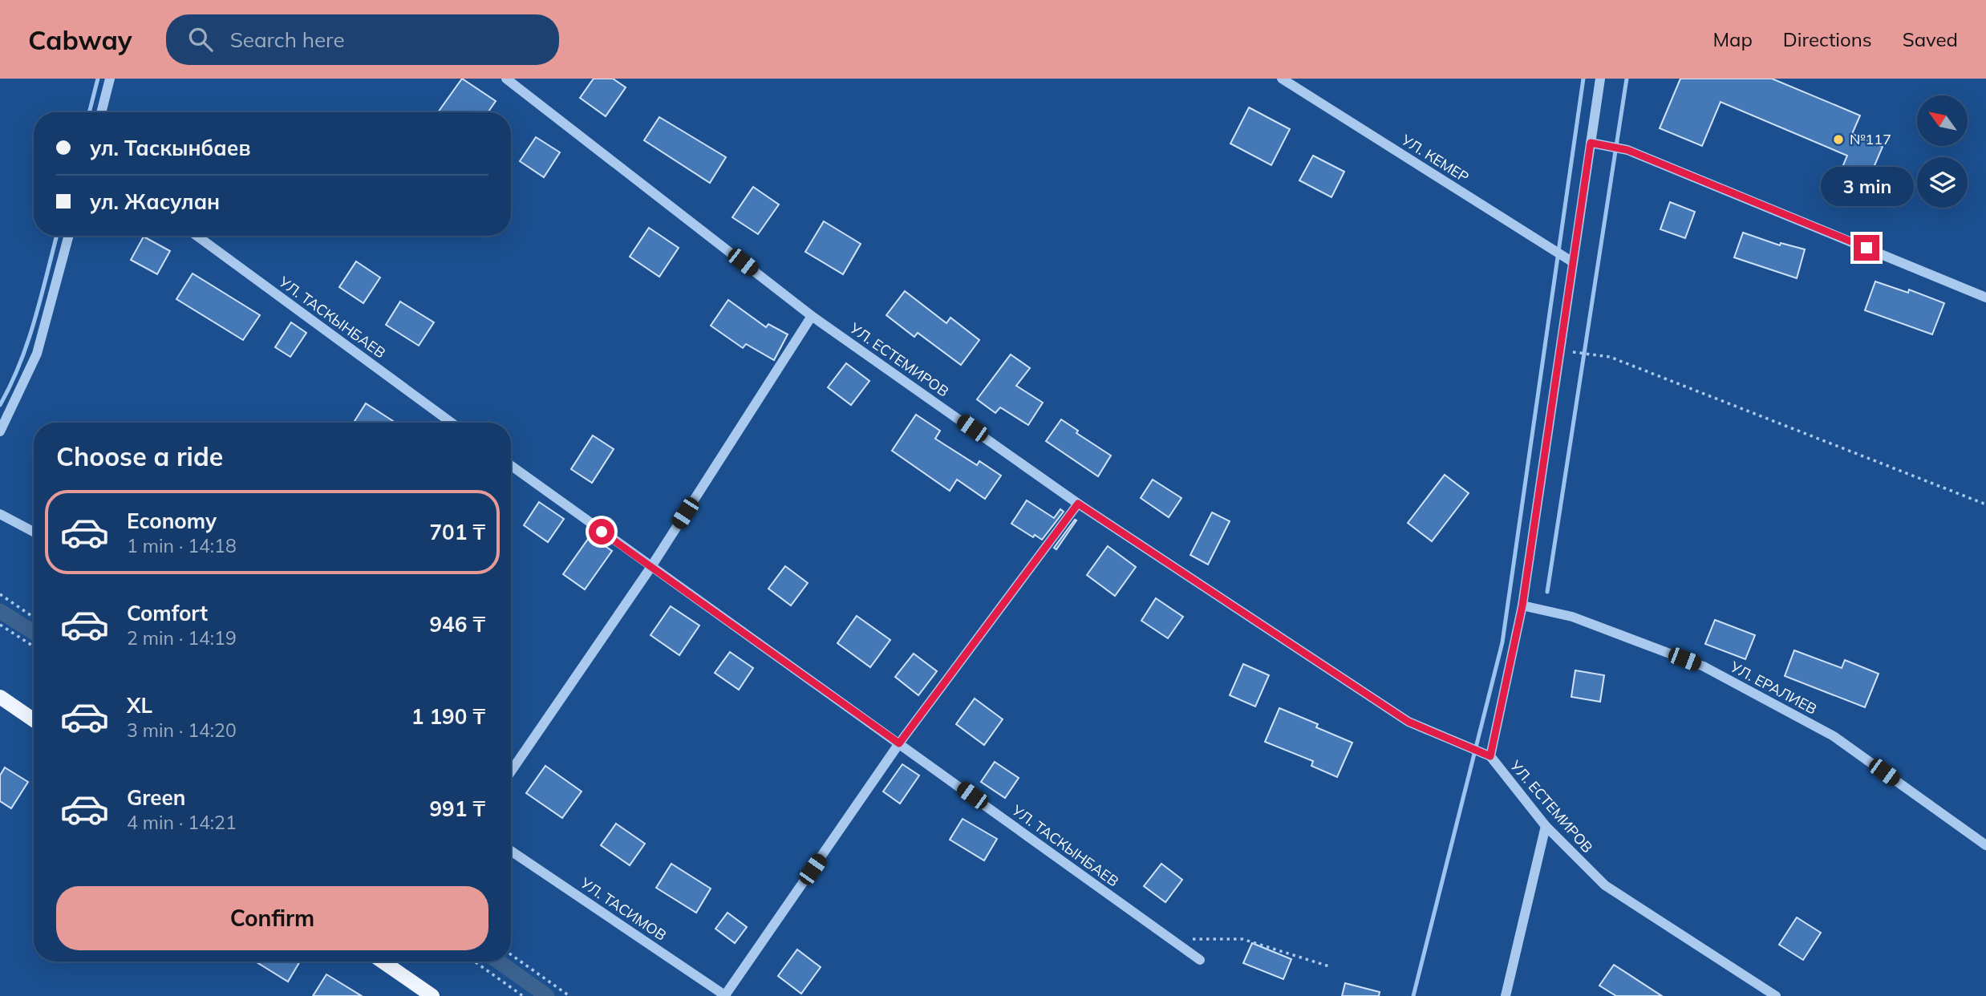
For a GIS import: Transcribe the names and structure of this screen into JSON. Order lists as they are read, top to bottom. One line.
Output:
{"streets":{"street":["УЛ. КЕМЕР","УЛ. ТАСКЫНБАЕВ","УЛ. ЕСТЕМИРОВ","УЛ. ЕРАЛИЕВ","УЛ. ТАСИМОВ"]},"places":["№117"],"north":"top left","page":{"header":"Cabway","search":"Search here","nav":["Map","Directions","Saved"],"banner":["ул. Таскынбаев","ул. Жасулан"],"bubble":"3 min","heading":"Choose a ride","list":[{"name":"Economy","note":"1 min · 14:18","value":"701 ₸"},{"name":"Comfort","note":"2 min · 14:19","value":"946 ₸"},{"name":"XL","note":"3 min · 14:20","value":"1 190 ₸"},{"name":"Green","note":"4 min · 14:21","value":"991 ₸"}],"buttons":"Confirm"}}
